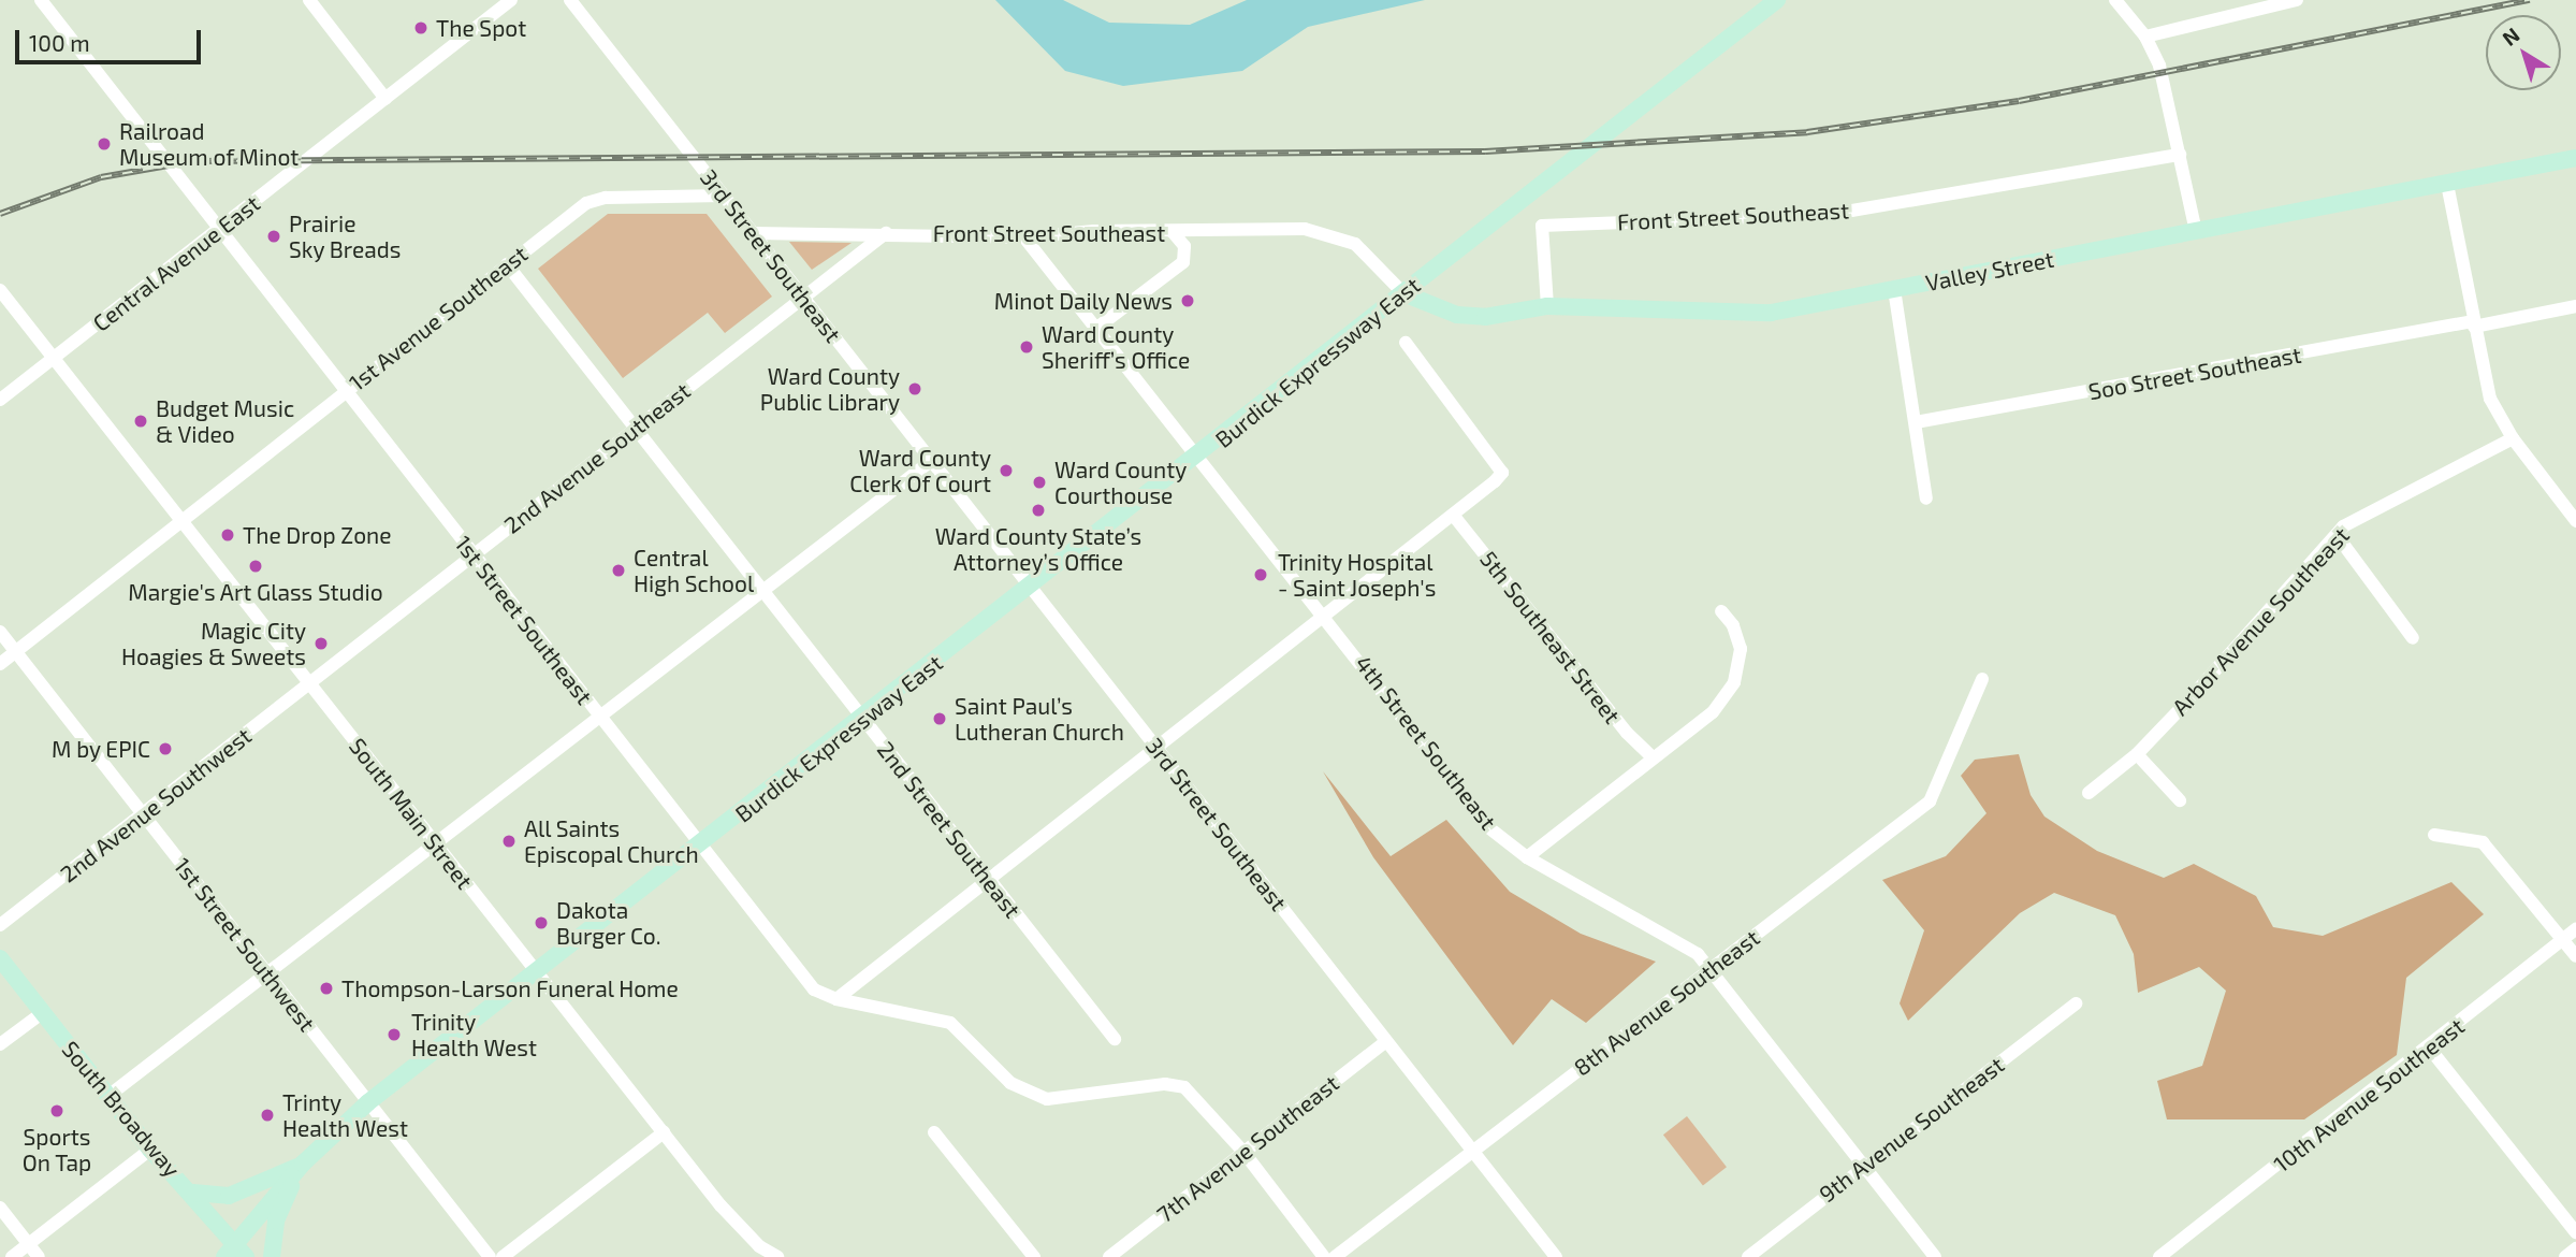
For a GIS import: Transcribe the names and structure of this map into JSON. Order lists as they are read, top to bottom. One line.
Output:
{"streets":{"main road":["Valley Street","Burdick Expressway East","South Broadway"],"street":["Front Street Southeast","3rd Street Southeast","Central Avenue East","1st Avenue Southeast","Soo Street Southeast","2nd Avenue Southeast","1st Street Southeast","Arbor Avenue Southeast","5th Southeast Street","4th Street Southeast","2nd Avenue Southwest","South Main Street","2nd Street Southeast","1st Street Southwest","8th Avenue Southeast","10th Avenue Southeast","9th Avenue Southeast","7th Avenue Southeast"]},"crossings":[["Front Street Southeast","3rd Street Southeast"],["Front Street Southeast","Valley Street"],["Front Street Southeast","Burdick Expressway East"],["Front Street Southeast","2nd Avenue Southeast"],["Front Street Southeast","4th Street Southeast"],["3rd Street Southeast","1st Avenue Southeast"],["3rd Street Southeast","Burdick Expressway East"],["3rd Street Southeast","2nd Avenue Southeast"],["3rd Street Southeast","8th Avenue Southeast"],["3rd Street Southeast","7th Avenue Southeast"],["Central Avenue East","1st Street Southeast"],["Central Avenue East","South Main Street"],["Valley Street","Burdick Expressway East"],["1st Avenue Southeast","1st Street Southeast"],["1st Avenue Southeast","South Main Street"],["1st Avenue Southeast","2nd Street Southeast"],["1st Avenue Southeast","1st Street Southwest"],["Burdick Expressway East","1st Street Southeast"],["Burdick Expressway East","4th Street Southeast"],["Burdick Expressway East","South Main Street"],["Burdick Expressway East","2nd Street Southeast"],["Burdick Expressway East","1st Street Southwest"],["2nd Avenue Southeast","1st Street Southeast"],["2nd Avenue Southeast","2nd Avenue Southwest"],["2nd Avenue Southeast","South Main Street"],["2nd Avenue Southeast","2nd Street Southeast"],["4th Street Southeast","8th Avenue Southeast"],["4th Street Southeast","9th Avenue Southeast"],["2nd Avenue Southwest","South Main Street"],["2nd Avenue Southwest","1st Street Southwest"]],"places":["The Spot","Railroad Museum of Minot","Prairie Sky Breads","Minot Daily News","Ward County Sheriff’s Office","Ward County Public Library","Budget Music & Video","Ward County Clerk Of Court","Ward County Courthouse","Ward County State’s Attorney’s Office","The Drop Zone","Margie's Art Glass Studio","Central High School","Trinity Hospital - Saint Joseph's","Magic City Hoagies & Sweets","Saint Paul’s Lutheran Church","M by EPIC","All Saints Episcopal Church","Dakota Burger Co.","Thompson-Larson Funeral Home","Trinity Health West","Sports On Tap","Trinty Health West"],"scale_bar":"100 m","north":"top left"}
